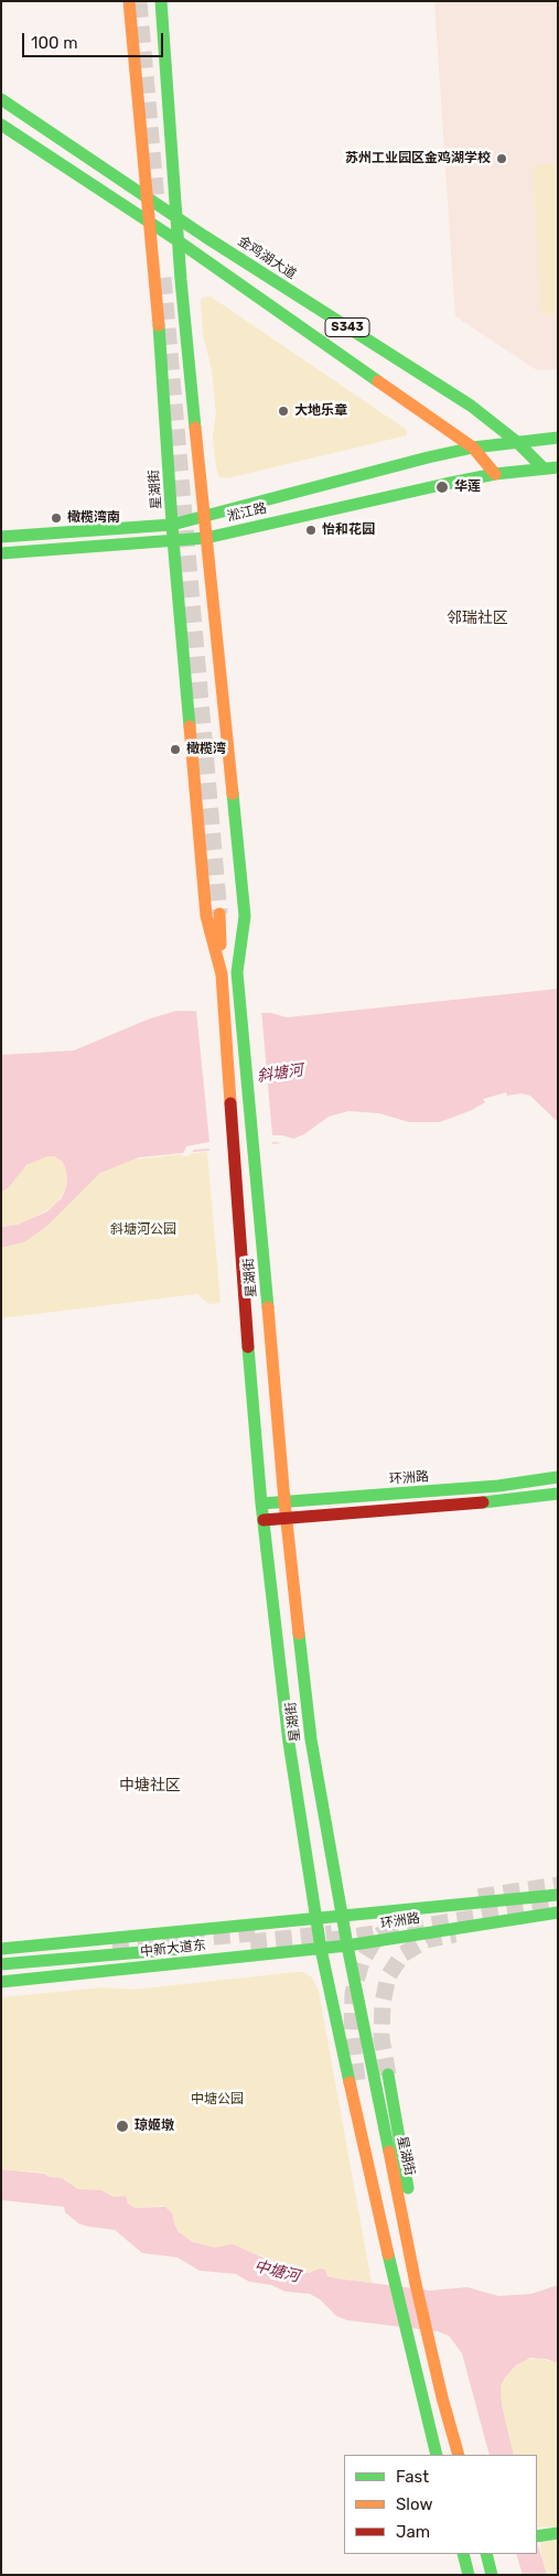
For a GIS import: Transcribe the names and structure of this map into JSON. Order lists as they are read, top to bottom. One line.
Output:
{"streets":{"main road":["金鸡湖大道","S343","星湖街","淞江路","环洲路","中新大道东"]},"crossings":[["金鸡湖大道","星湖街"],["S343","星湖街"],["S343","淞江路"],["星湖街","淞江路"],["星湖街","环洲路"],["星湖街","中新大道东"],["环洲路","中新大道东"]],"districts":["邻瑞社区","中塘社区"],"water":["斜塘河","中塘河"],"parks":["斜塘河公园","中塘公园"],"places":["苏州工业园区金鸡湖学校","大地乐章","华莲","橄榄湾南","怡和花园","橄榄湾","琼姬墩"],"legend":["Fast","Slow","Jam"],"scale_bar":"100 m"}
